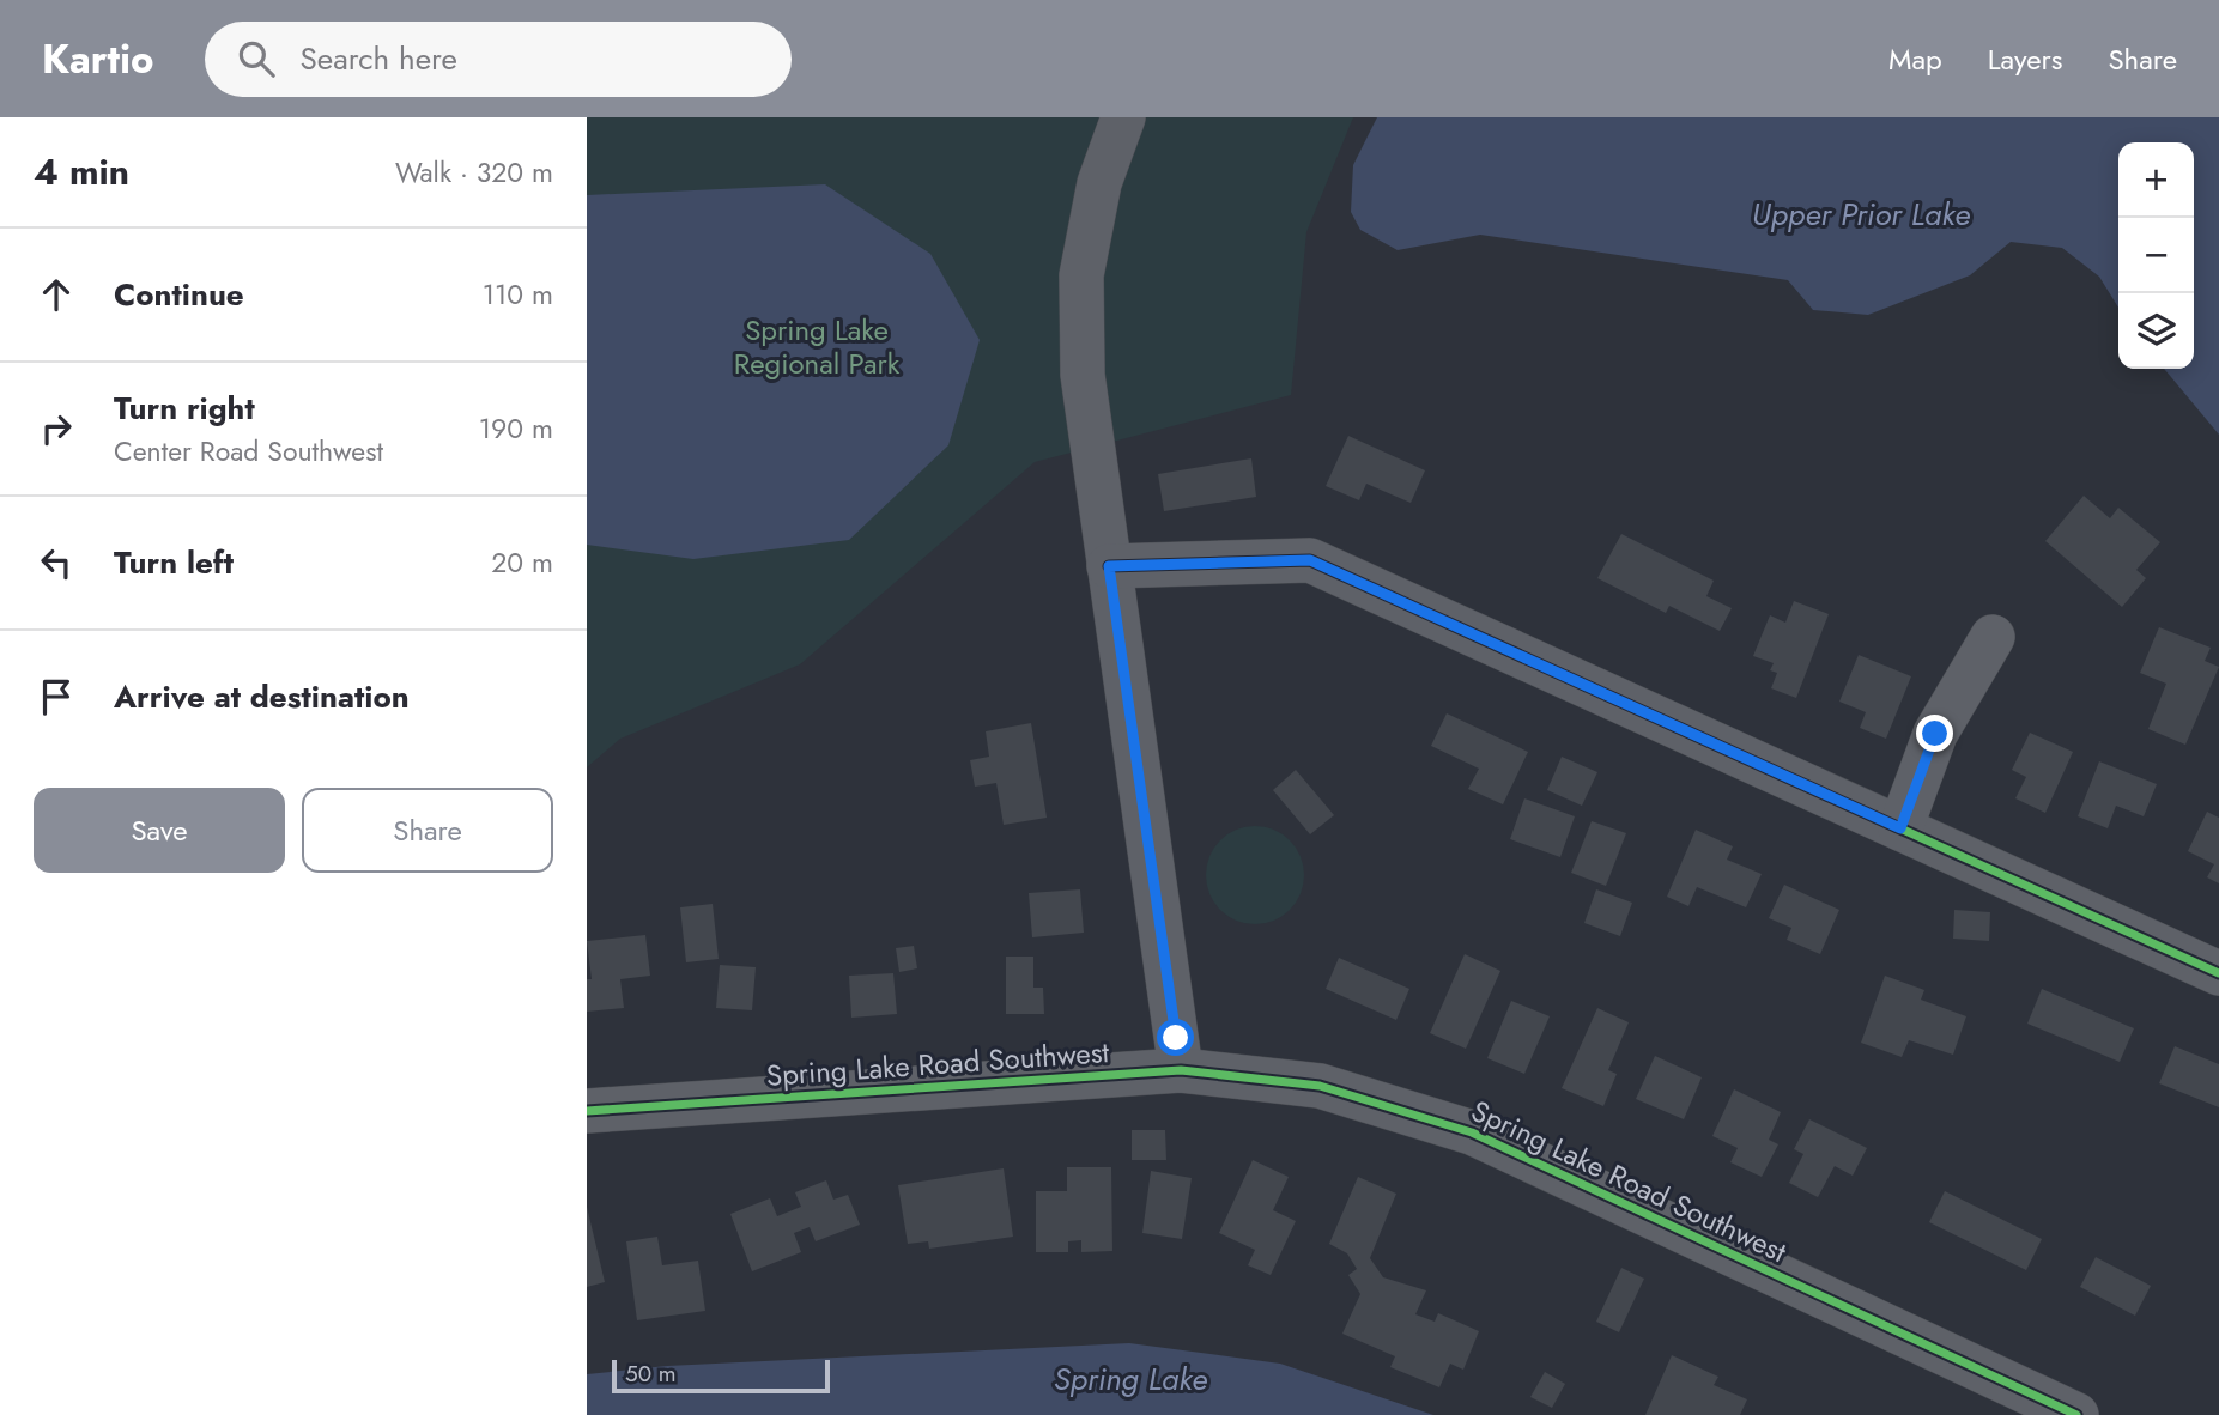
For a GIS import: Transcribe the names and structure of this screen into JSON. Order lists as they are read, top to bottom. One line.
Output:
{"streets":{"street":["Spring Lake Road Southwest"]},"water":["Upper Prior Lake","Spring Lake"],"parks":["Spring Lake Regional Park"],"scale_bar":"50 m","page":{"header":"Kartio","search":"Search here","nav":["Map","Layers","Share"],"heading":["4 min","Walk · 320 m"],"map_buttons":["+","−"],"list":[["Continue","110 m"],["Turn right","Center Road Southwest","190 m"],["Turn left","20 m"],"Arrive at destination"],"buttons":["Save","Share"],"scale":"50 m"}}
